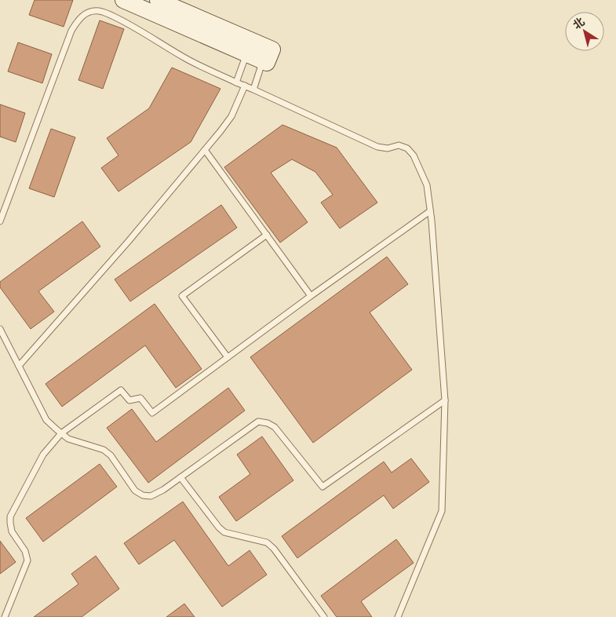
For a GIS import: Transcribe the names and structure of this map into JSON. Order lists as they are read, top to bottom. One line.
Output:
{"north":"top left"}
